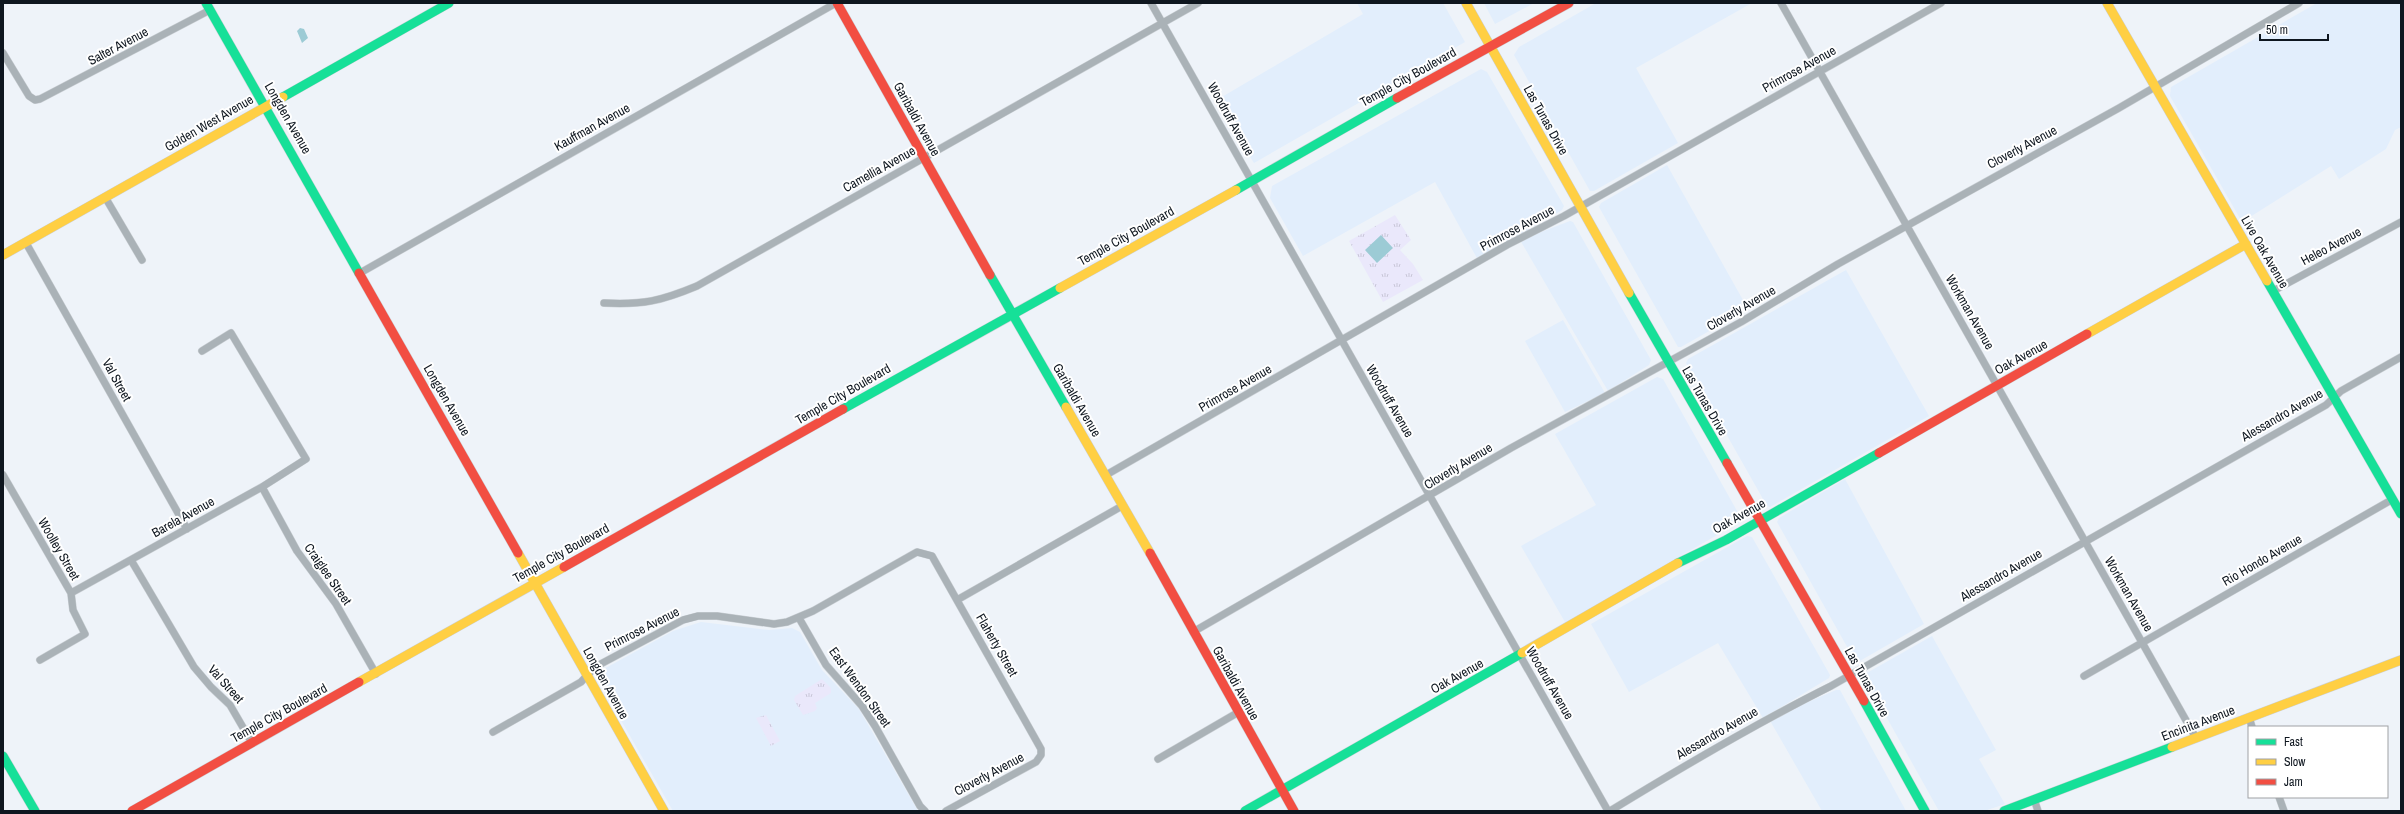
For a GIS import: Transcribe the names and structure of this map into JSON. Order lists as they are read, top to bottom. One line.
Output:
{"streets":{"street":["Salter Avenue","Primrose Avenue","Temple City Boulevard","Longden Avenue","Garibaldi Avenue","Woodruff Avenue","Las Tunas Drive","Golden West Avenue","Kauffman Avenue","Cloverly Avenue","Camellia Avenue","Heleo Avenue","Live Oak Avenue","Workman Avenue","Oak Avenue","Val Street","Alessandro Avenue","Barela Avenue","Woolley Street","Rio Hondo Avenue","Craiglee Street","Flaherty Street","East Wendon Street","Encinita Avenue"]},"crossings":[["Salter Avenue","Longden Avenue"],["Primrose Avenue","Longden Avenue"],["Primrose Avenue","Garibaldi Avenue"],["Primrose Avenue","Woodruff Avenue"],["Primrose Avenue","Las Tunas Drive"],["Primrose Avenue","Workman Avenue"],["Primrose Avenue","Flaherty Street"],["Primrose Avenue","East Wendon Street"],["Temple City Boulevard","Longden Avenue"],["Temple City Boulevard","Garibaldi Avenue"],["Temple City Boulevard","Woodruff Avenue"],["Temple City Boulevard","Las Tunas Drive"],["Temple City Boulevard","Val Street"],["Temple City Boulevard","Craiglee Street"],["Longden Avenue","Golden West Avenue"],["Longden Avenue","Kauffman Avenue"],["Garibaldi Avenue","Kauffman Avenue"],["Garibaldi Avenue","Cloverly Avenue"],["Garibaldi Avenue","Camellia Avenue"],["Garibaldi Avenue","Oak Avenue"],["Woodruff Avenue","Cloverly Avenue"],["Woodruff Avenue","Camellia Avenue"],["Woodruff Avenue","Oak Avenue"],["Woodruff Avenue","Alessandro Avenue"],["Las Tunas Drive","Cloverly Avenue"],["Las Tunas Drive","Oak Avenue"],["Las Tunas Drive","Alessandro Avenue"],["Golden West Avenue","Val Street"],["Cloverly Avenue","Live Oak Avenue"],["Cloverly Avenue","Workman Avenue"],["Cloverly Avenue","Flaherty Street"],["Heleo Avenue","Live Oak Avenue"],["Live Oak Avenue","Oak Avenue"],["Live Oak Avenue","Alessandro Avenue"],["Live Oak Avenue","Rio Hondo Avenue"],["Workman Avenue","Oak Avenue"],["Workman Avenue","Alessandro Avenue"],["Workman Avenue","Rio Hondo Avenue"],["Workman Avenue","Encinita Avenue"],["Val Street","Barela Avenue"],["Barela Avenue","Woolley Street"],["Barela Avenue","Craiglee Street"]],"legend":["Fast","Slow","Jam"],"scale_bar":"50 m"}
